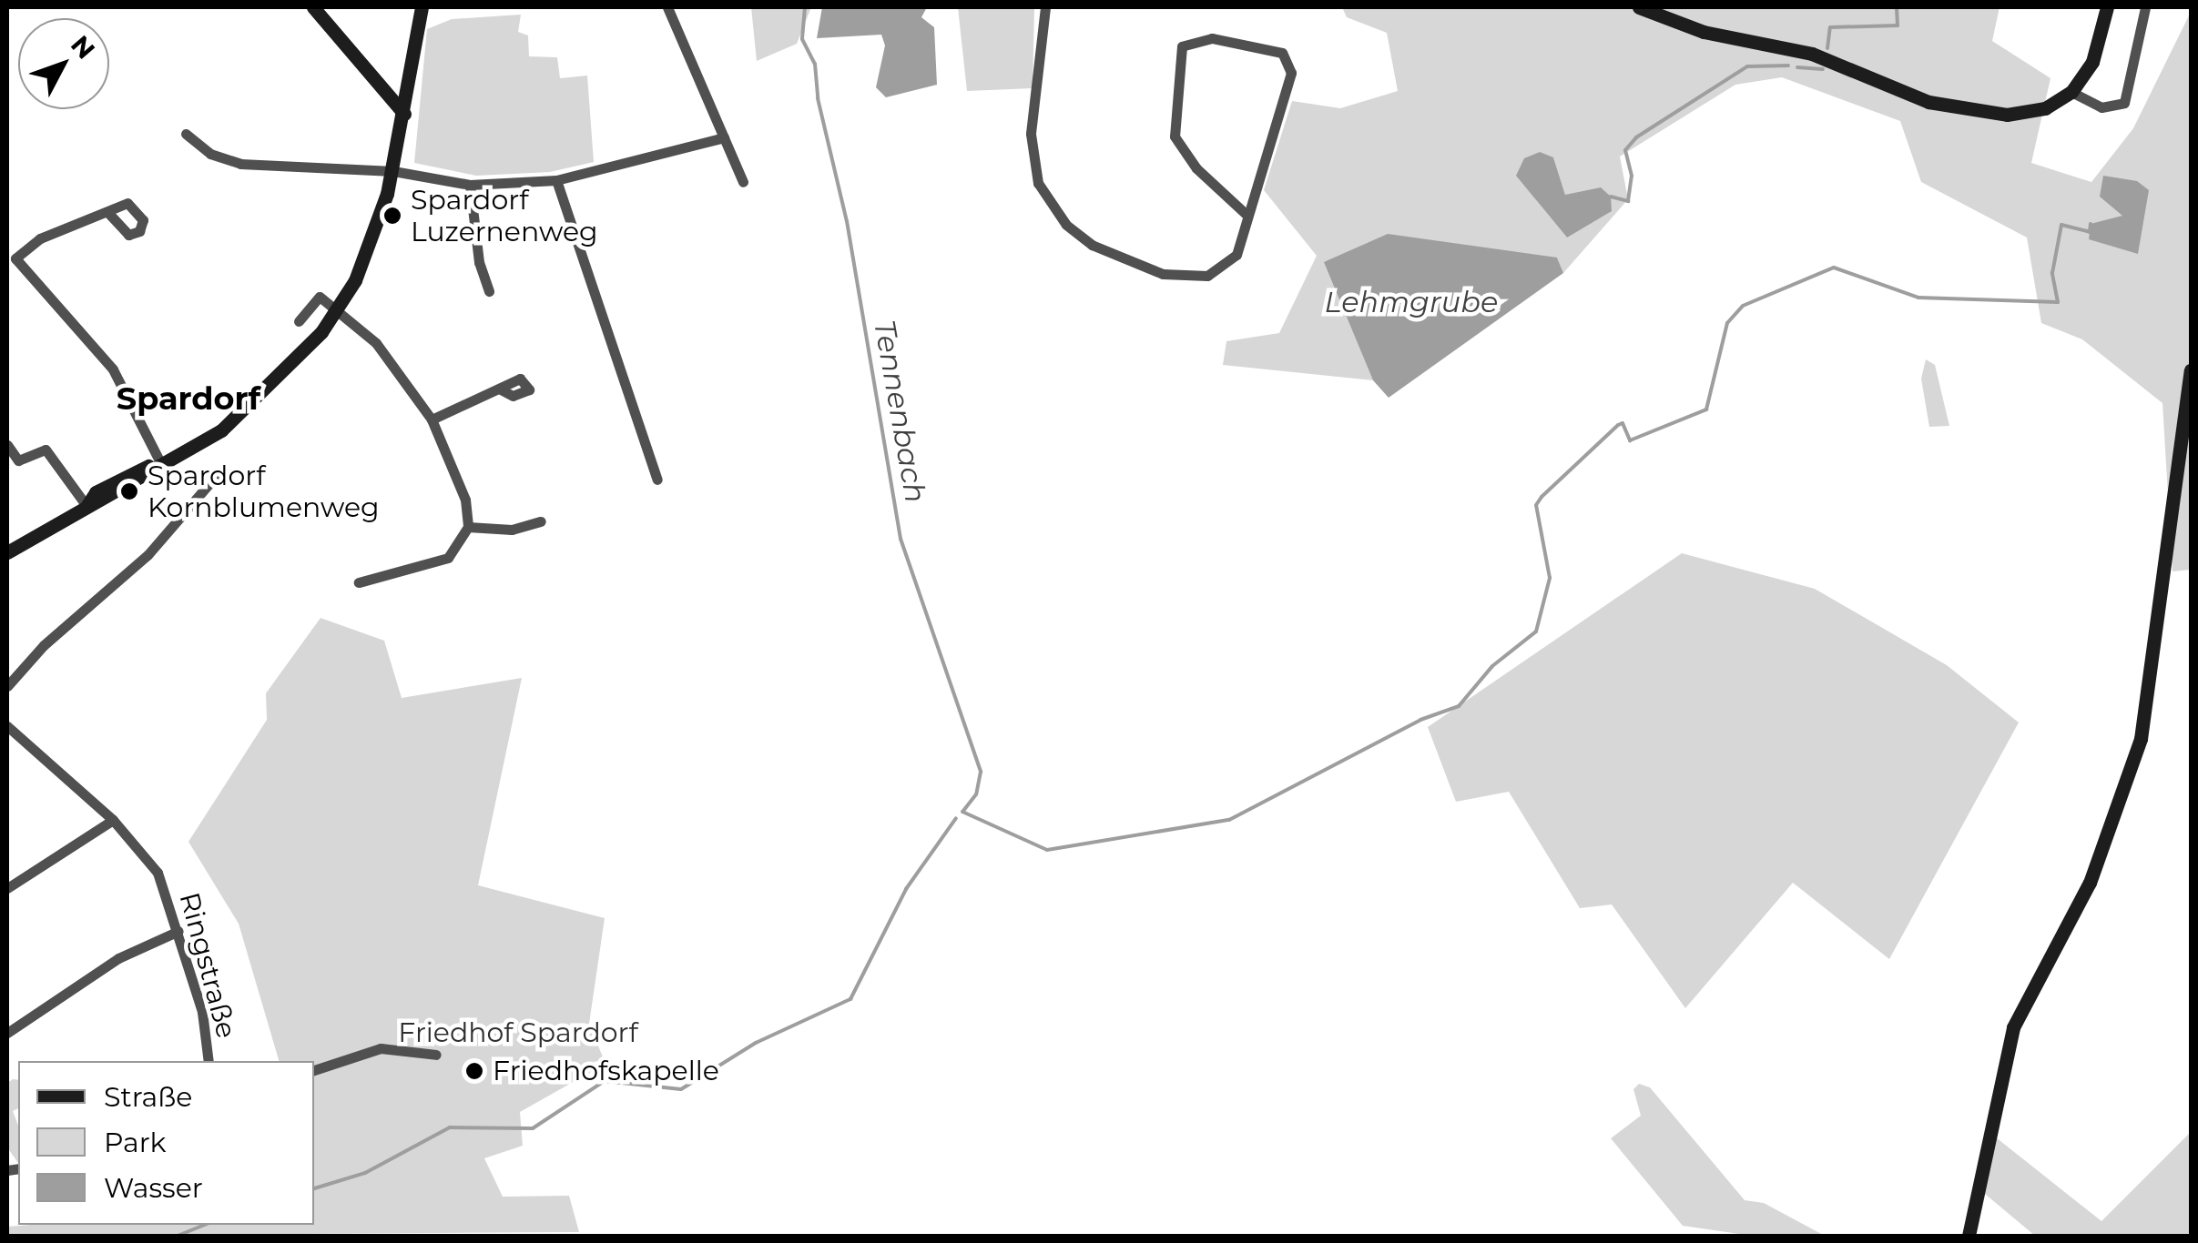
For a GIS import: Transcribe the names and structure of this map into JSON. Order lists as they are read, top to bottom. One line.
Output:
{"streets":{"street":["Ringstraße"]},"districts":["Spardorf"],"water":["Lehmgrube","Tennenbach"],"parks":["Friedhof Spardorf"],"places":["Spardorf Luzernenweg","Spardorf Kornblumenweg","Friedhofskapelle"],"legend":["Straße","Park","Wasser"],"north":"top right"}
